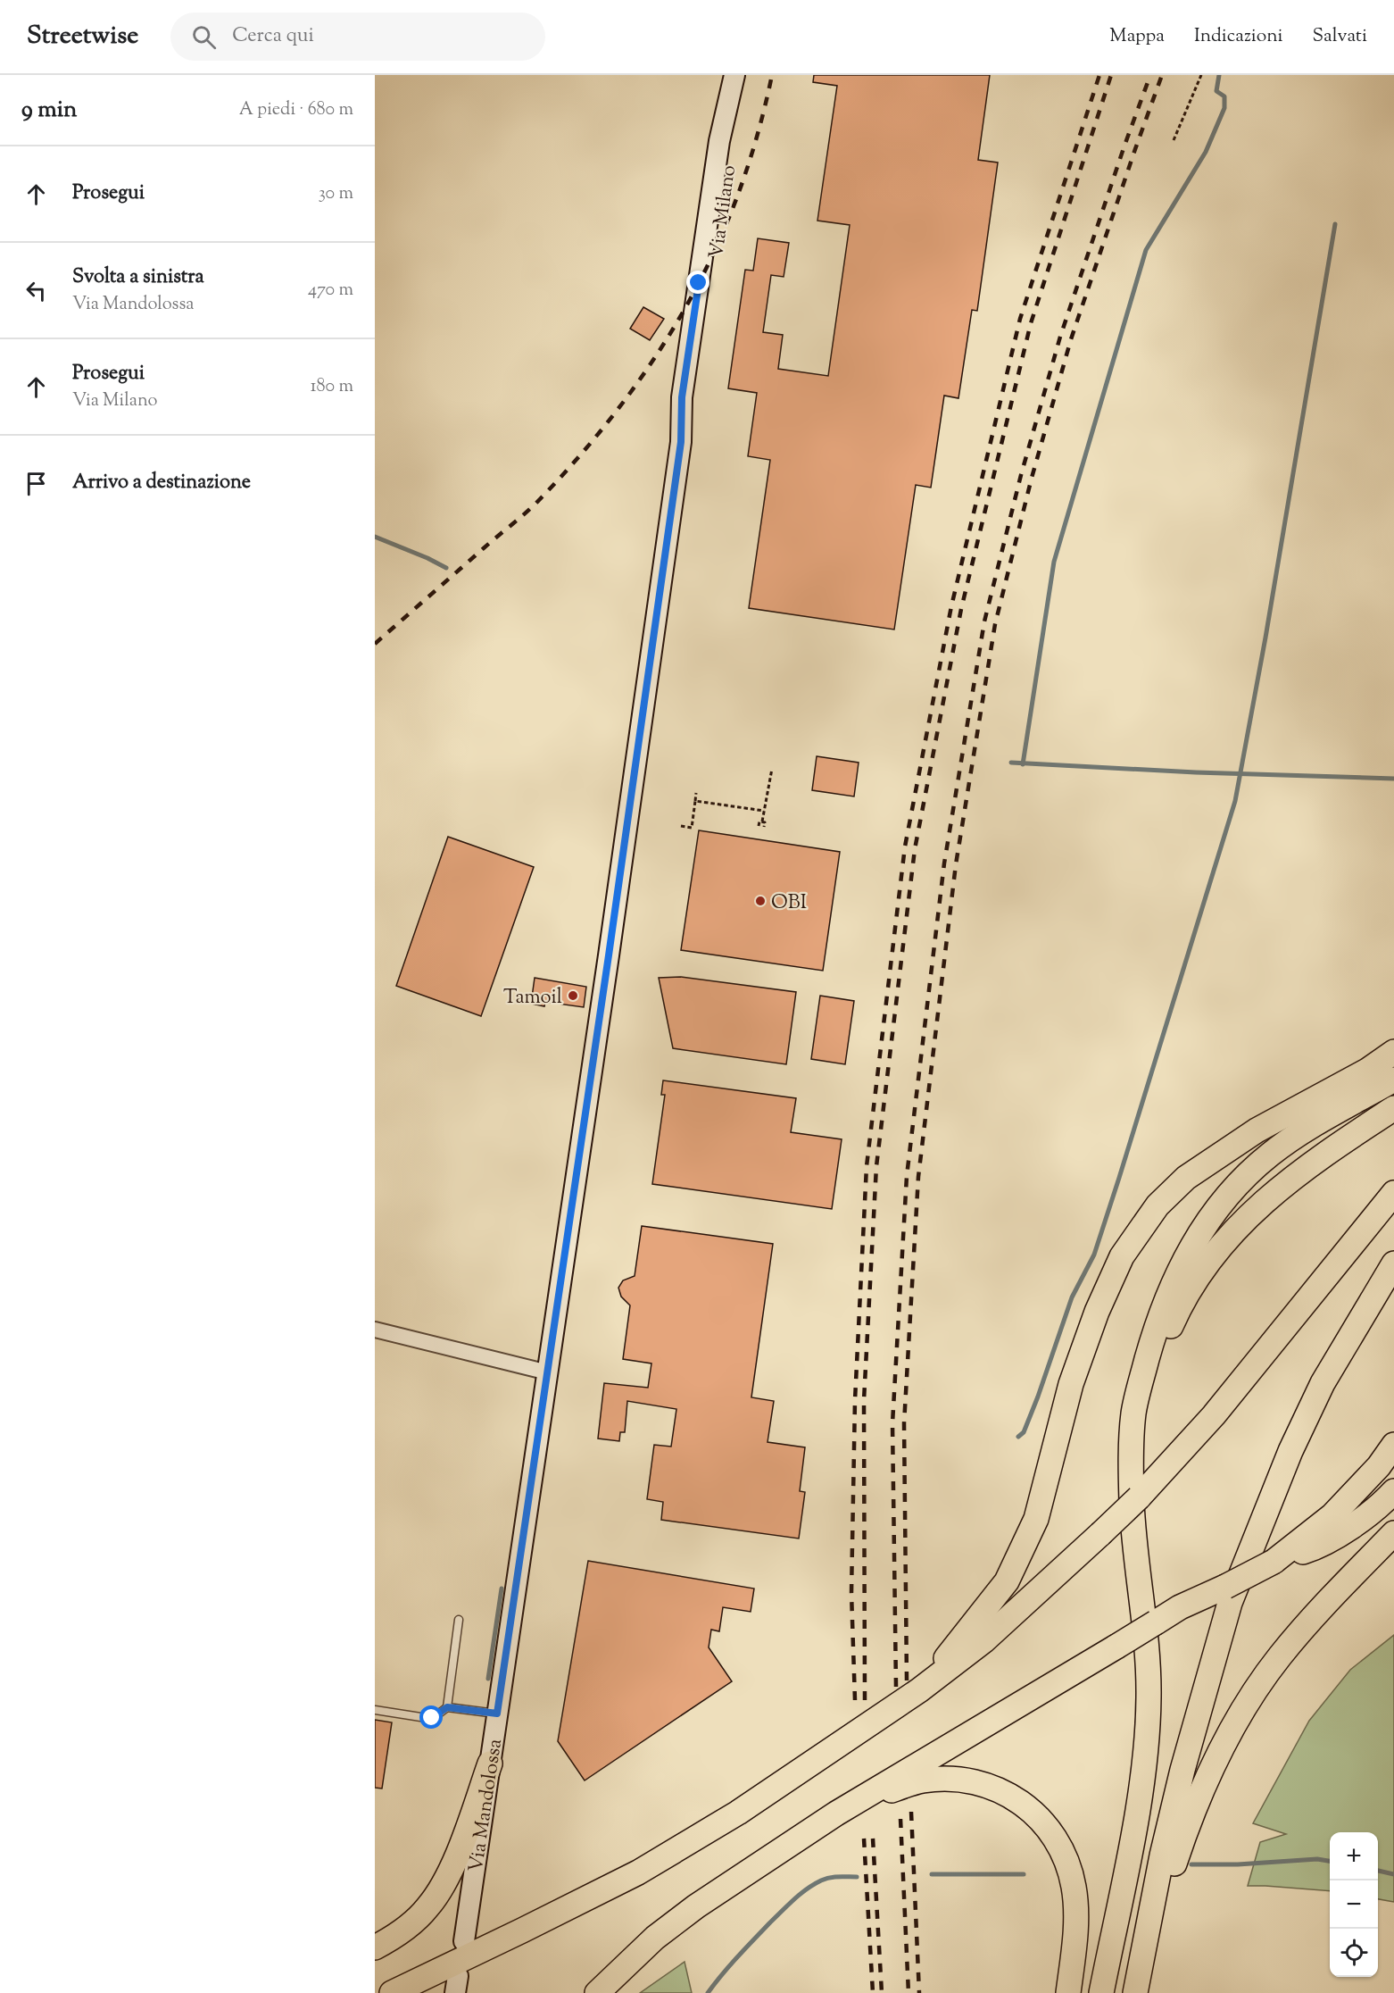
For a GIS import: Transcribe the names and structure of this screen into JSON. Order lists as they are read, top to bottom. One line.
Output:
{"streets":{"main road":["Via Milano","Via Mandolossa"]},"crossings":[["Via Milano","Via Mandolossa"]],"places":["OBI","Tamoil"],"page":{"header":"Streetwise","search":"Cerca qui","nav":["Mappa","Indicazioni","Salvati"],"heading":["9 min","A piedi · 680 m"],"list":[["Prosegui","30 m"],["Svolta a sinistra","Via Mandolossa","470 m"],["Prosegui","Via Milano","180 m"],"Arrivo a destinazione"],"map_buttons":["+","−"]}}
